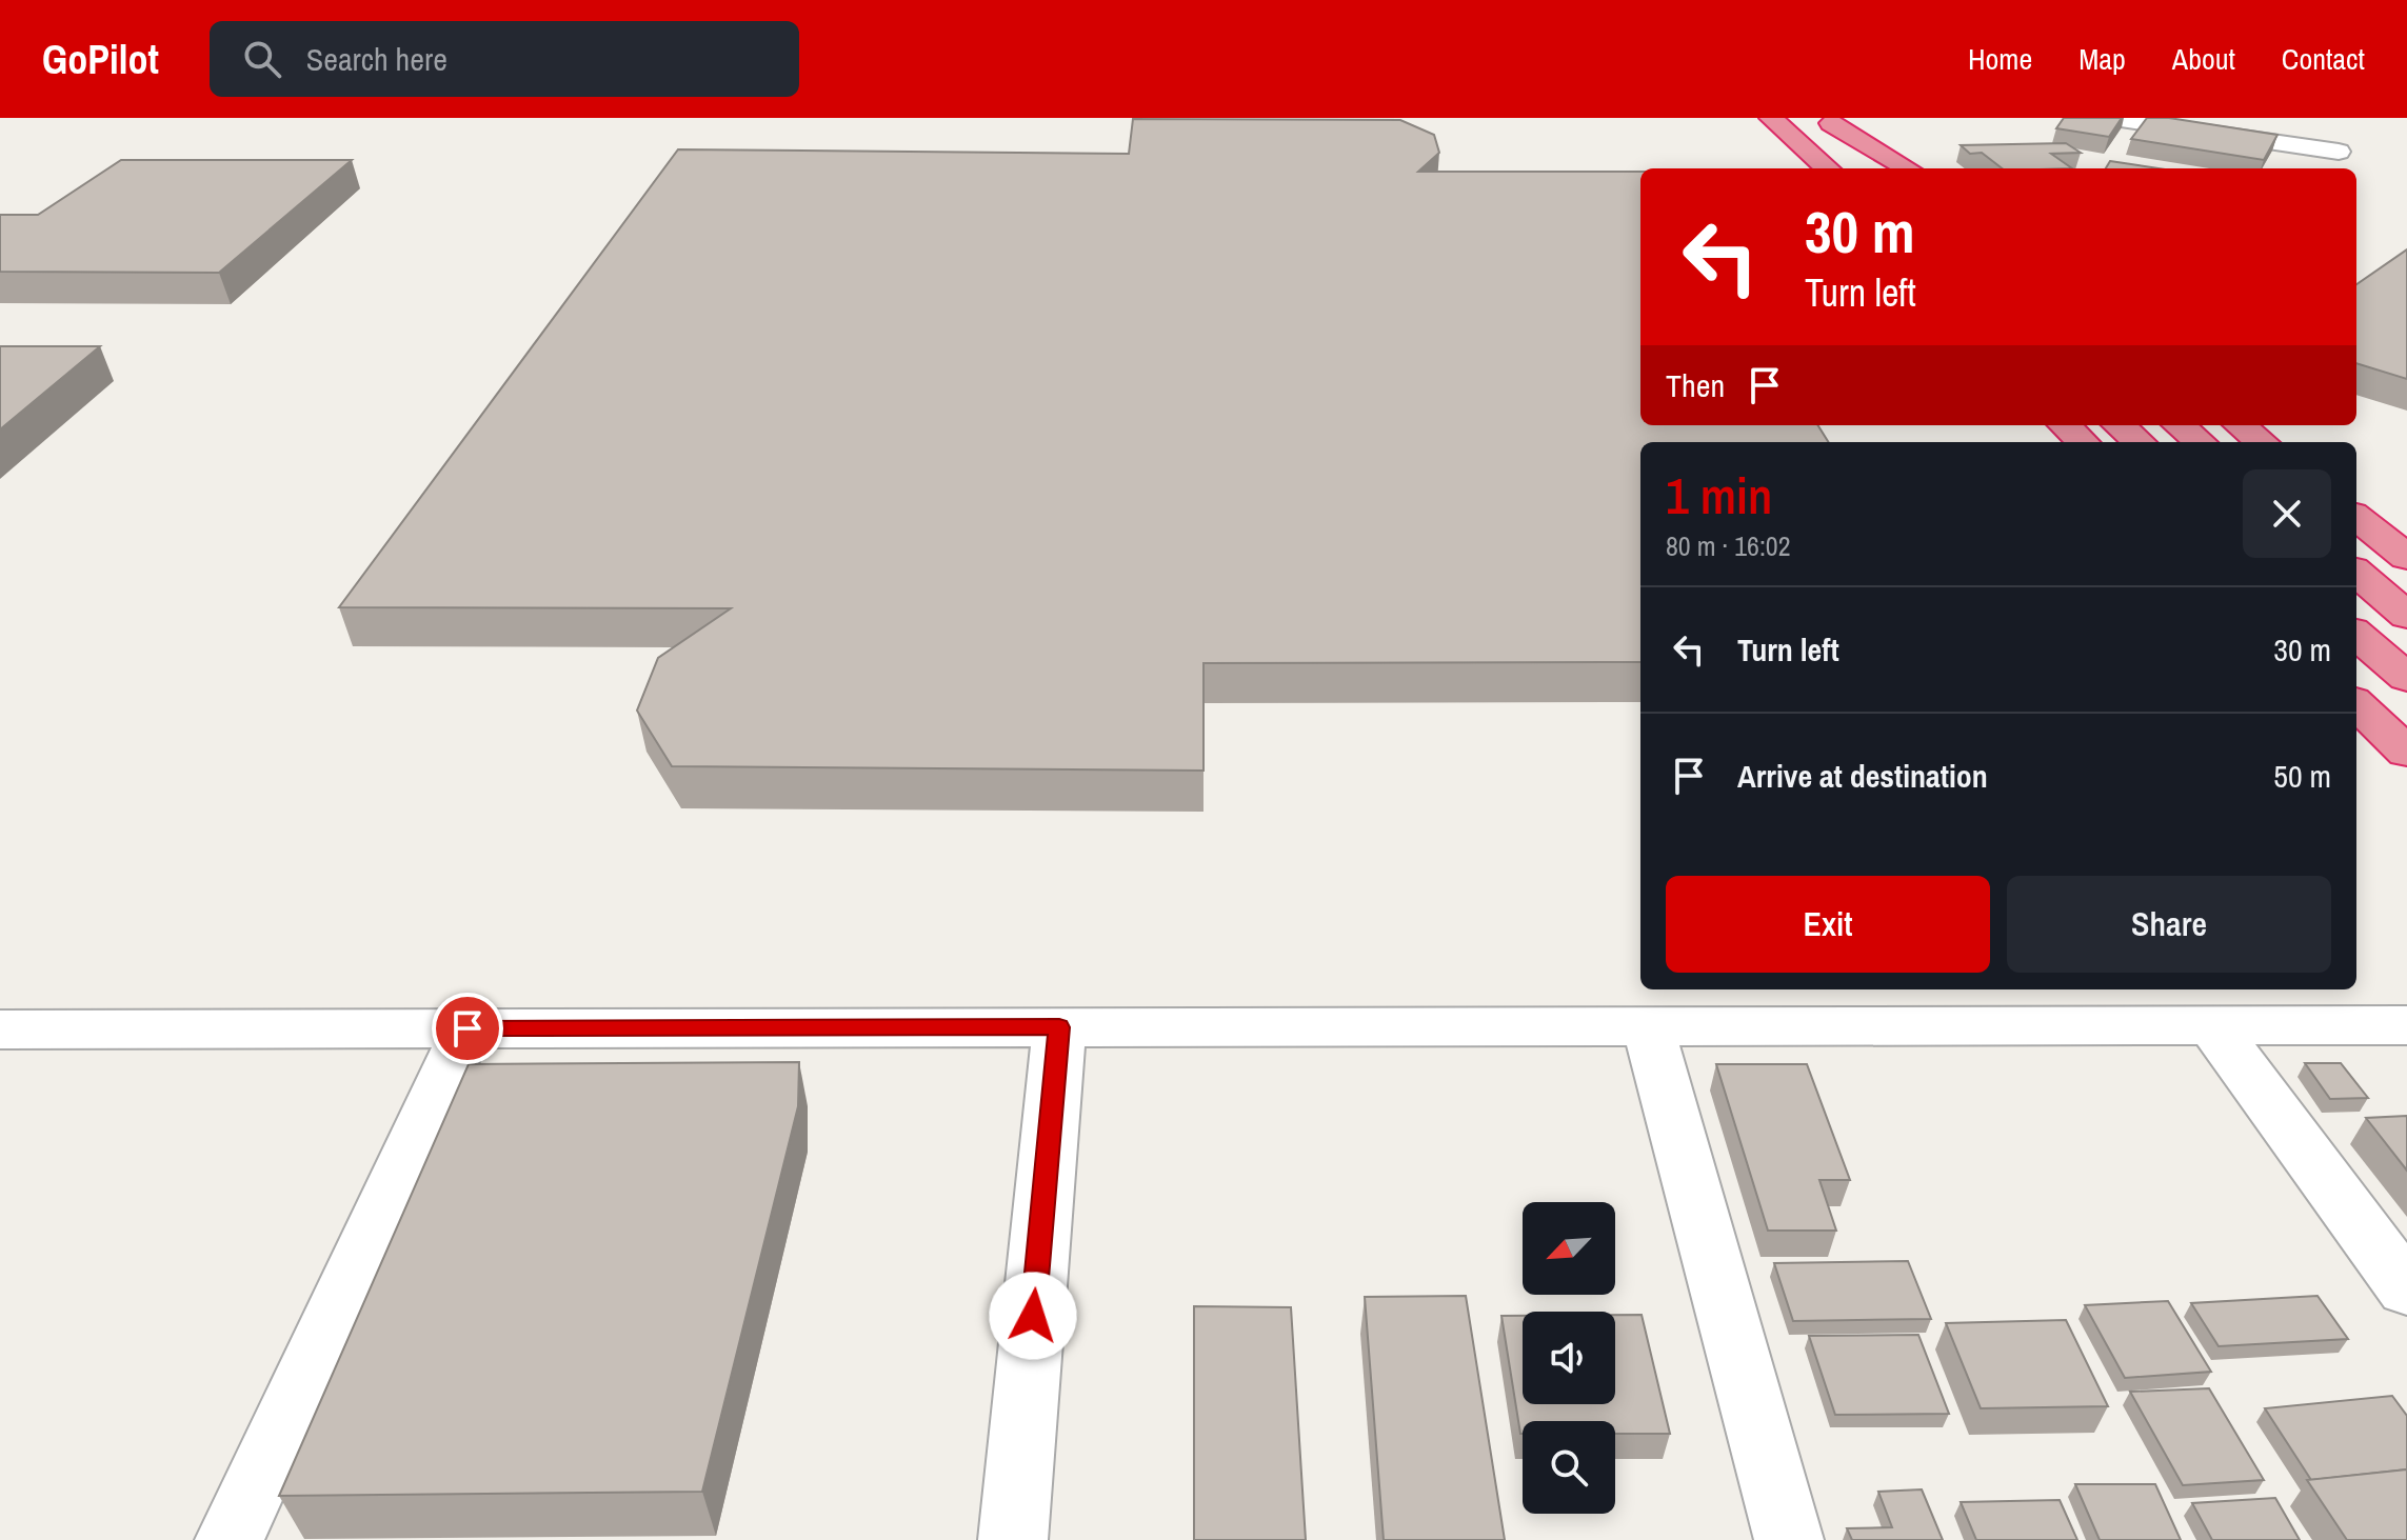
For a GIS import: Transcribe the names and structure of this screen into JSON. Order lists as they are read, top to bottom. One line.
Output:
{"north":"bottom left","page":{"header":"GoPilot","search":"Search here","nav":["Home","Map","About","Contact"],"turn":["30 m","Turn left"],"then":"Then","heading":["1 min","80 m · 16:02"],"list":[{"name":"Turn left","value":"30 m"},{"name":"Arrive at destination","value":"50 m"}],"buttons":["Exit","Share"]}}
